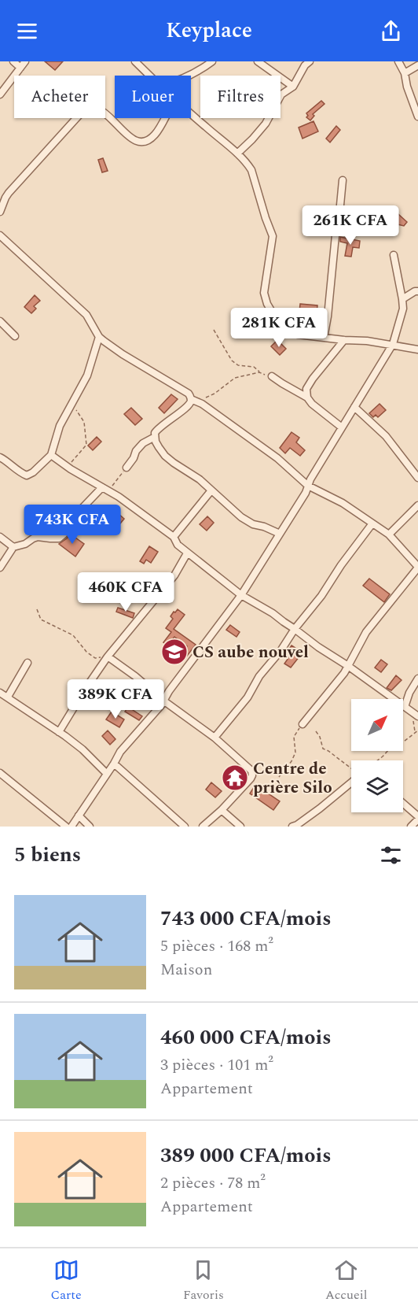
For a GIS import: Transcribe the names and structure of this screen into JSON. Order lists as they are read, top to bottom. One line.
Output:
{"places":{"school or university":["CS aube nouvel"],"temple":["Centre de prière Silo"]},"north":"top right","page":{"header":"Keyplace","chip":["Acheter","Louer","Filtres"],"price":["261K CFA","281K CFA","743K CFA","460K CFA","389K CFA"],"heading":"5 biens","list":[{"name":"743 000 CFA/mois","note":"5 pièces · 168 m² · Maison"},{"name":"460 000 CFA/mois","note":"3 pièces · 101 m² · Appartement"},{"name":"389 000 CFA/mois","note":"2 pièces · 78 m² · Appartement"}],"tabs":["Carte","Favoris","Accueil"]}}
